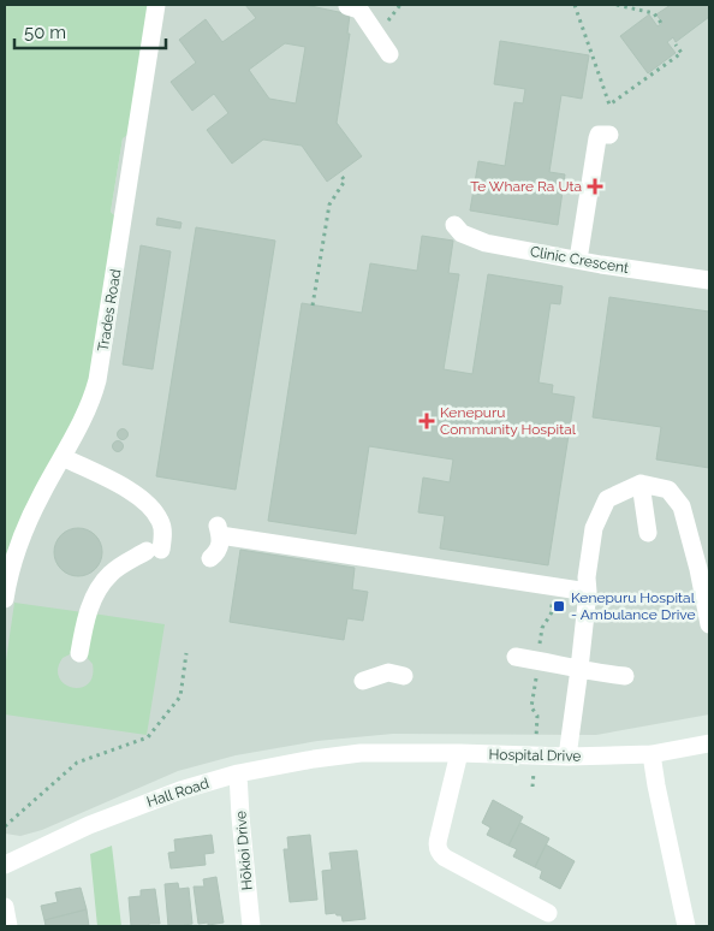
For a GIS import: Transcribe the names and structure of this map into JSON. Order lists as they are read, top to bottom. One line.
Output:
{"streets":{"street":["Clinic Crescent","Trades Road","Hospital Drive","Hall Road","Hōkioi Drive"]},"crossings":[["Hospital Drive","Hall Road"],["Hall Road","Hōkioi Drive"]],"places":{"health":["Te Whare Ra Uta","Kenepuru Community Hospital"],"transit":["Kenepuru Hospital - Ambulance Drive"]},"scale_bar":"50 m"}
